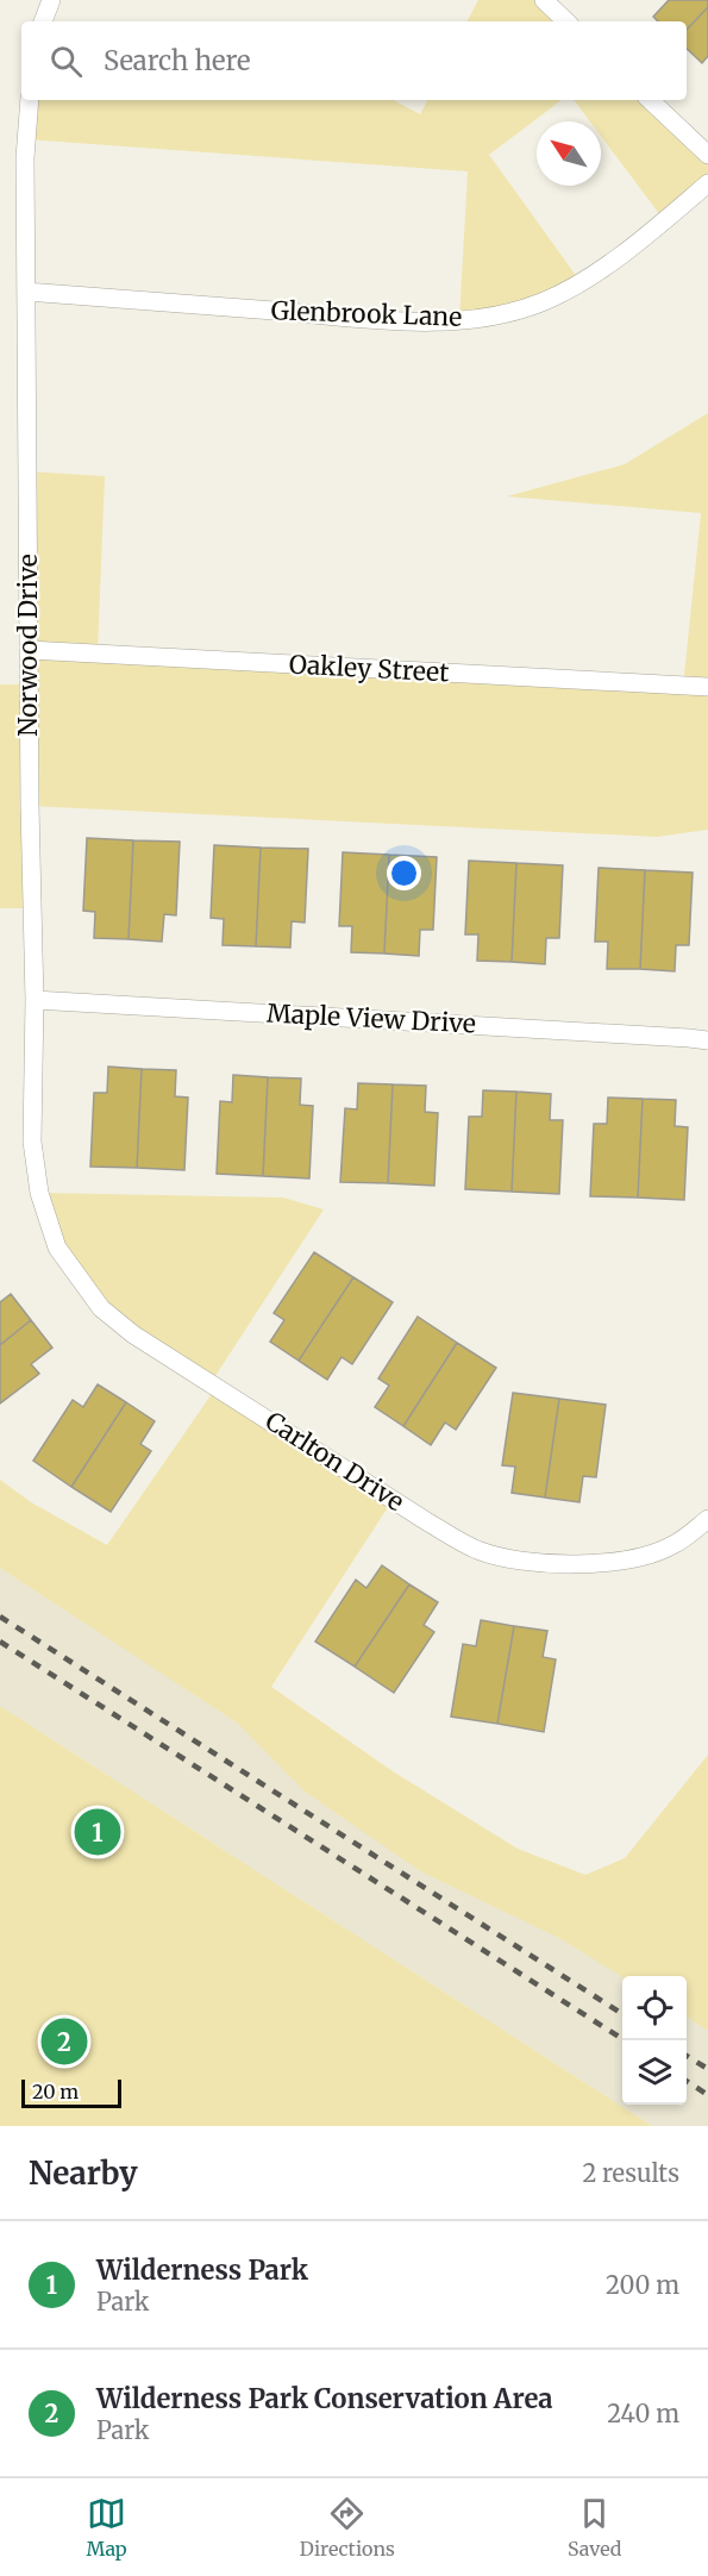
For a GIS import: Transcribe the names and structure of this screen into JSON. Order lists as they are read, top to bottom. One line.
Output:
{"streets":{"lane":["Glenbrook Lane","Norwood Drive","Oakley Street","Maple View Drive","Carlton Drive"]},"crossings":[["Glenbrook Lane","Norwood Drive"],["Norwood Drive","Oakley Street"],["Norwood Drive","Maple View Drive"],["Norwood Drive","Carlton Drive"]],"scale_bar":"20 m","north":"top left","page":{"search":"Search here","pins":["1","2"],"scale":"20 m","heading":["Nearby","2 results"],"list":[{"mark":"1","name":"Wilderness Park","note":"Park","value":"200 m"},{"mark":"2","name":"Wilderness Park Conservation Area","note":"Park","value":"240 m"}],"nav":["Map","Directions","Saved"]}}
